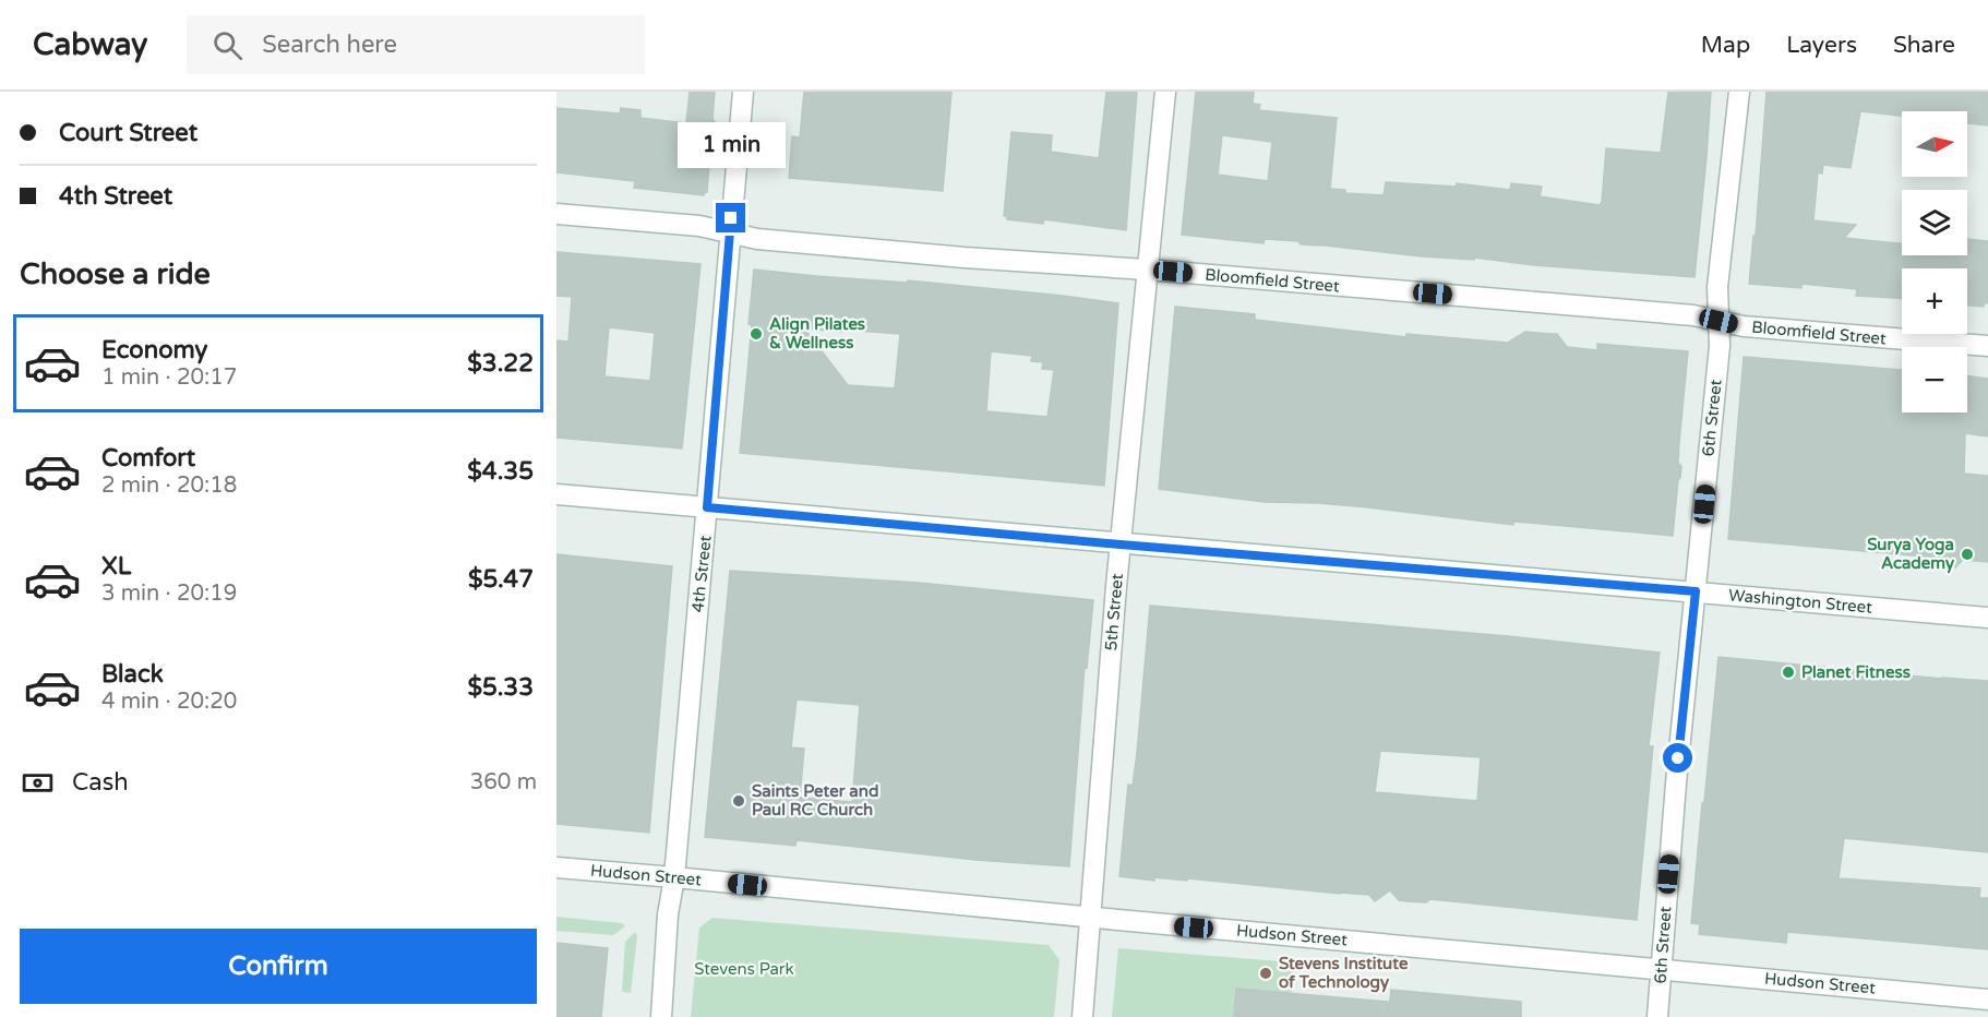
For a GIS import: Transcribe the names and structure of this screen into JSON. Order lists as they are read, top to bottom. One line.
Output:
{"streets":{"street":["Bloomfield Street","6th Street","4th Street","Washington Street","5th Street","Hudson Street"]},"crossings":[["Bloomfield Street","6th Street"],["Bloomfield Street","4th Street"],["Bloomfield Street","5th Street"],["6th Street","Washington Street"],["6th Street","Hudson Street"],["4th Street","Washington Street"],["4th Street","Hudson Street"],["Washington Street","5th Street"],["5th Street","Hudson Street"]],"parks":["Stevens Park"],"places":["Align Pilates & Wellness","Surya Yoga Academy","Planet Fitness","Saints Peter and Paul RC Church","Stevens Institute of Technology"],"north":"right","page":{"header":"Cabway","search":"Search here","nav":["Map","Layers","Share"],"banner":["Court Street","4th Street"],"map_buttons":["+","−"],"bubble":"1 min","heading":"Choose a ride","list":[{"name":"Economy","note":"1 min · 20:17","value":"$3.22"},{"name":"Comfort","note":"2 min · 20:18","value":"$4.35"},{"name":"XL","note":"3 min · 20:19","value":"$5.47"},{"name":"Black","note":"4 min · 20:20","value":"$5.33"}],"pay":["Cash","360 m"],"buttons":"Confirm"}}
